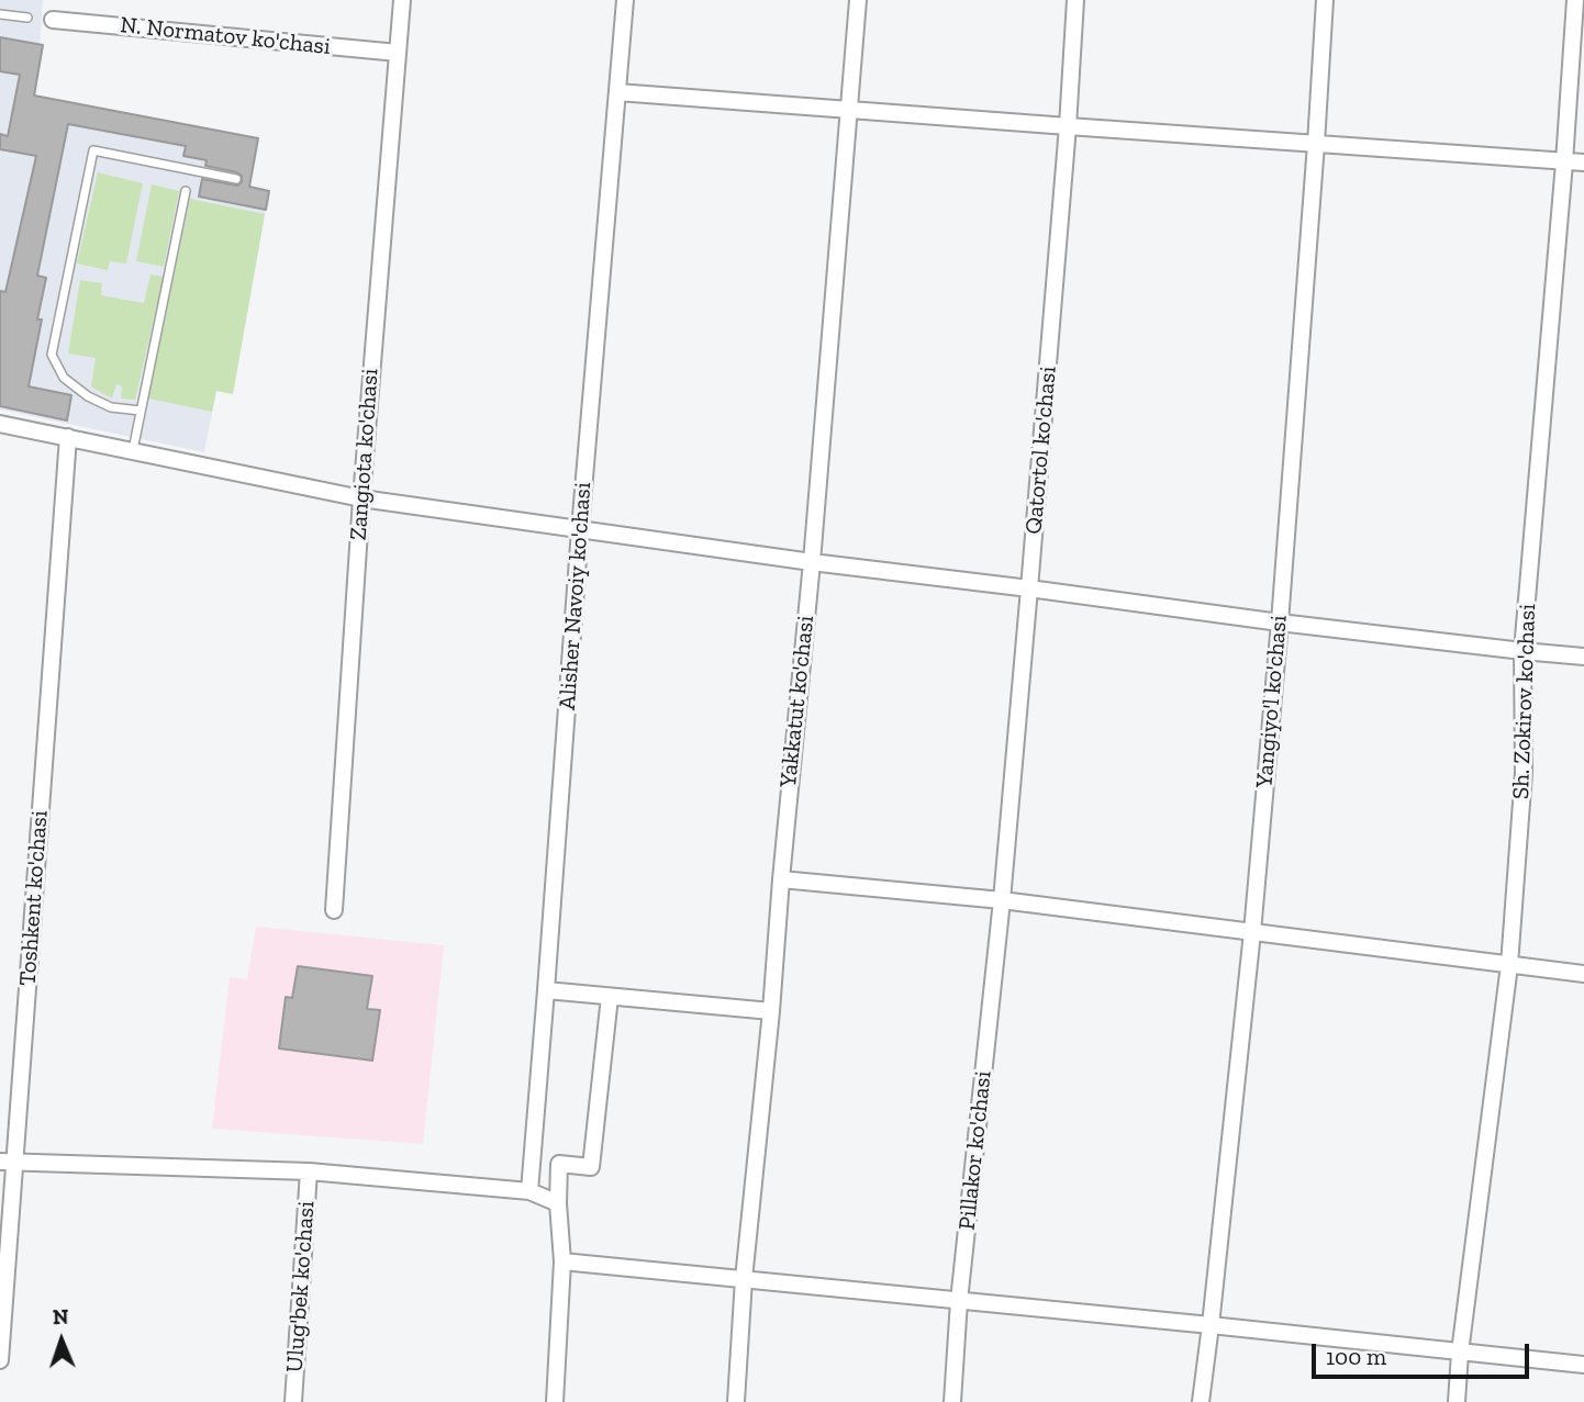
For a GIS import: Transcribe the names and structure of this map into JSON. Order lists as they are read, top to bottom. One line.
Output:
{"streets":{"street":["N. Normatov ko'chasi","Qatortol ko'chasi","Zangiota ko'chasi","Alisher Navoiy ko'chasi","Yakkatut ko'chasi","Yangiyo'l ko'chasi","Sh. Zokirov ko'chasi","Toshkent ko'chasi","Pillakor ko'chasi","Ulug'bek ko'chasi"]},"crossings":[["N. Normatov ko'chasi","Zangiota ko'chasi"],["Qatortol ko'chasi","Pillakor ko'chasi"]],"scale_bar":"100 m","north":"top"}
